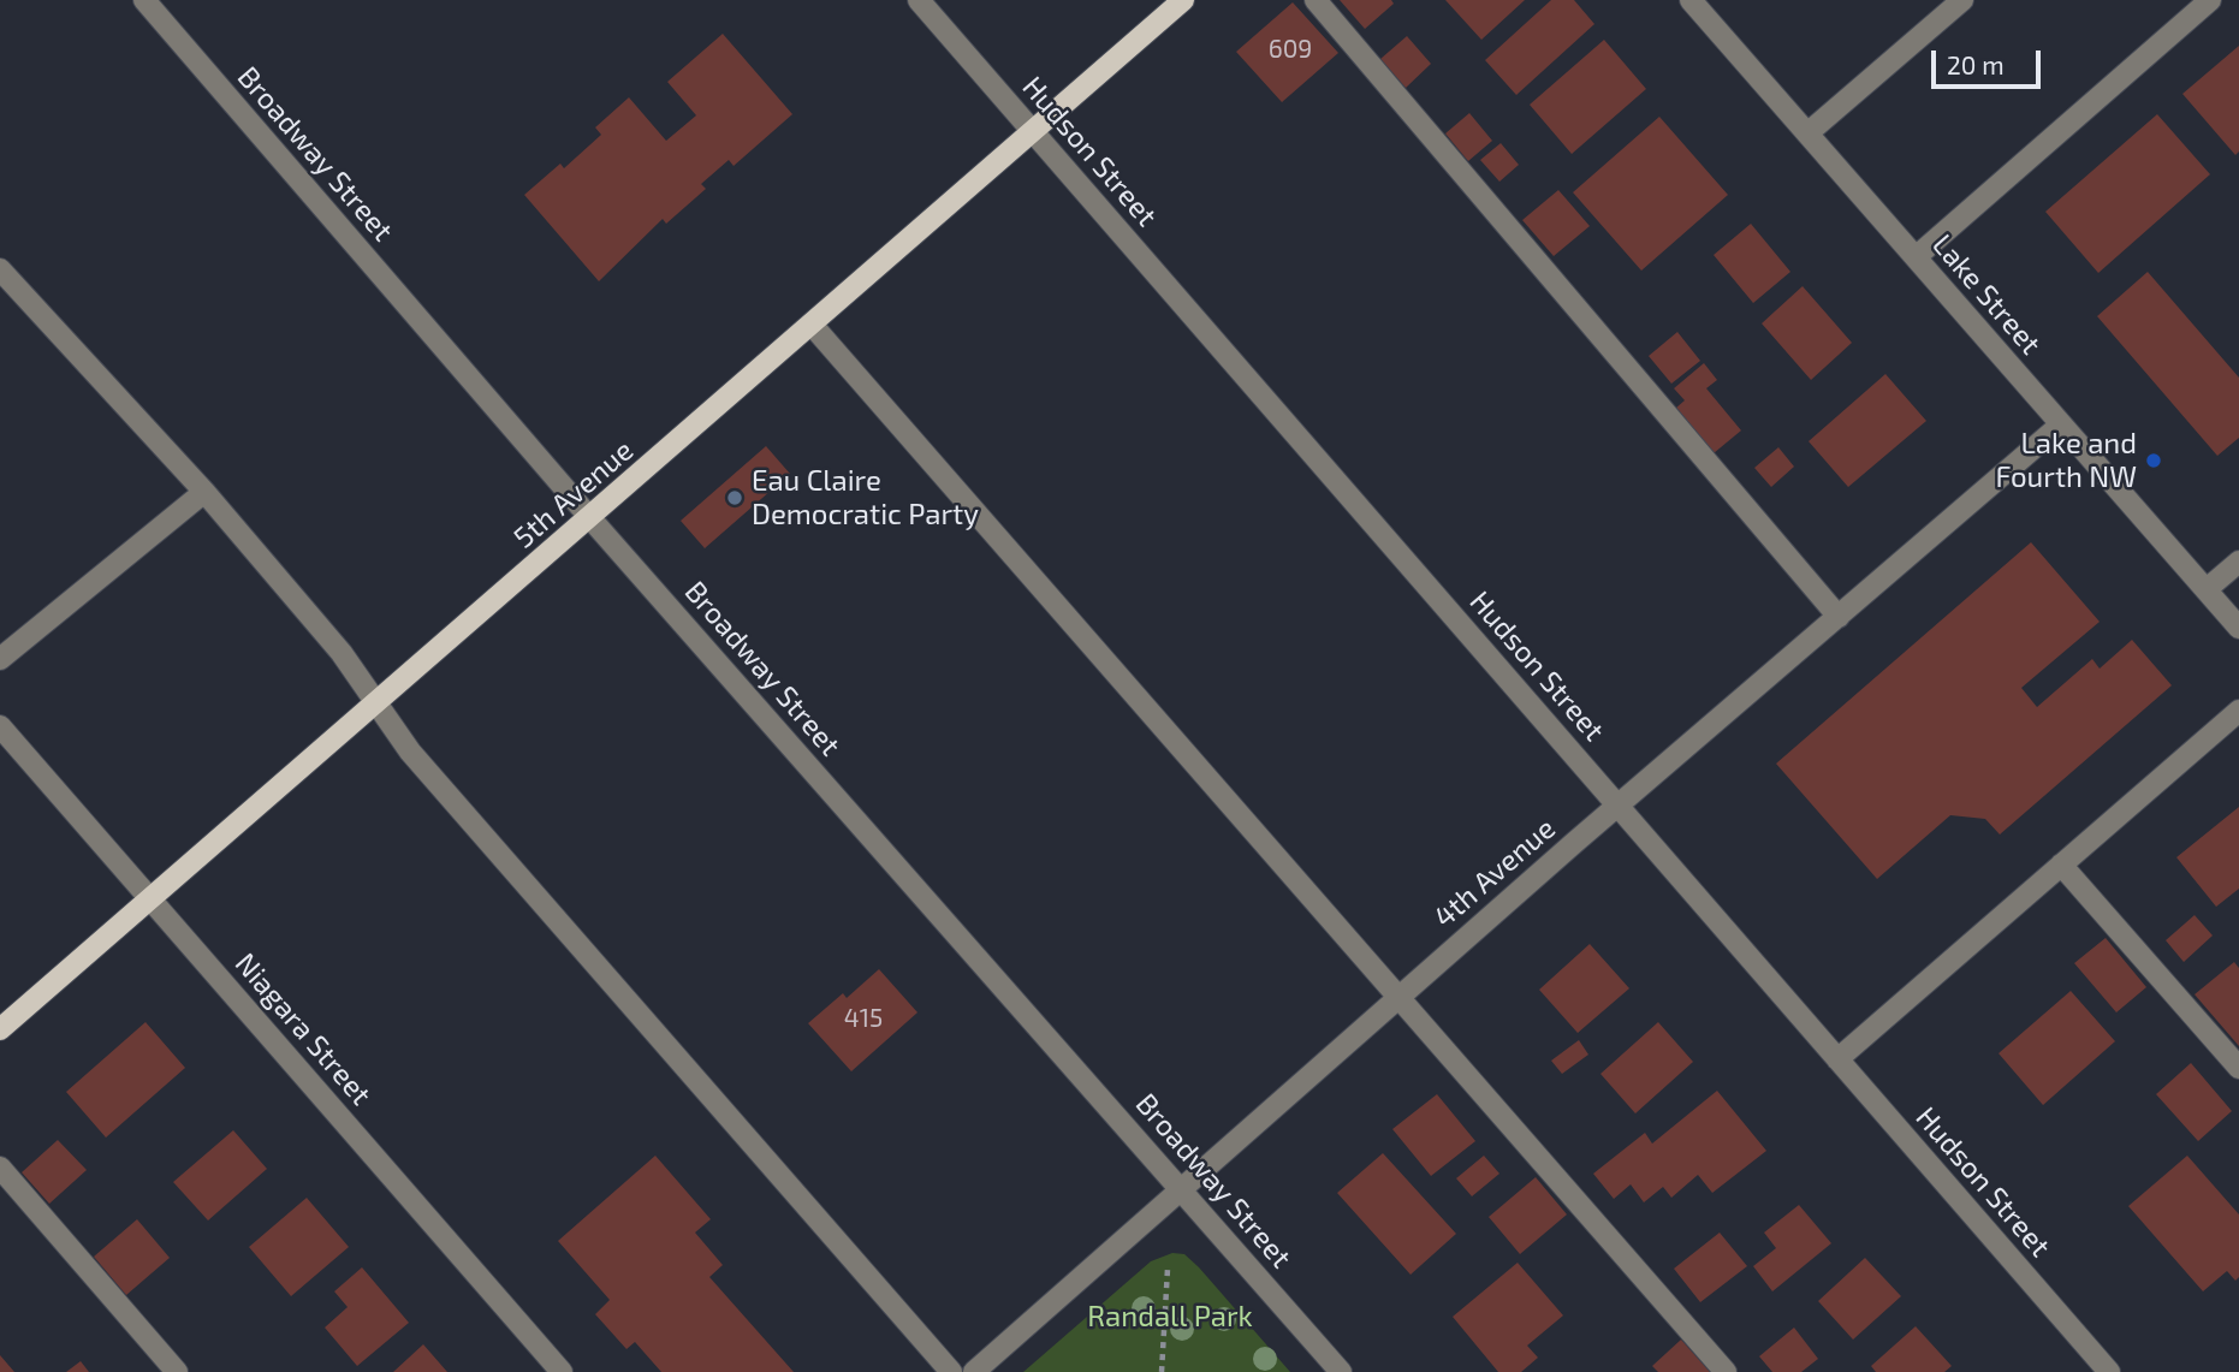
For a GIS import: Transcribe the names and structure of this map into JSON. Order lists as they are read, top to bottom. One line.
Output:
{"streets":{"main road":["5th Avenue"],"street":["Hudson Street","Broadway Street","Lake Street","4th Avenue","Niagara Street"]},"crossings":[["Hudson Street","5th Avenue"],["Hudson Street","4th Avenue"],["Broadway Street","5th Avenue"],["Broadway Street","4th Avenue"],["Lake Street","4th Avenue"],["5th Avenue","Niagara Street"]],"parks":["Randall Park"],"places":["Lake and Fourth NW","Eau Claire Democratic Party"],"house_numbers":["609","415"],"scale_bar":"20 m"}
